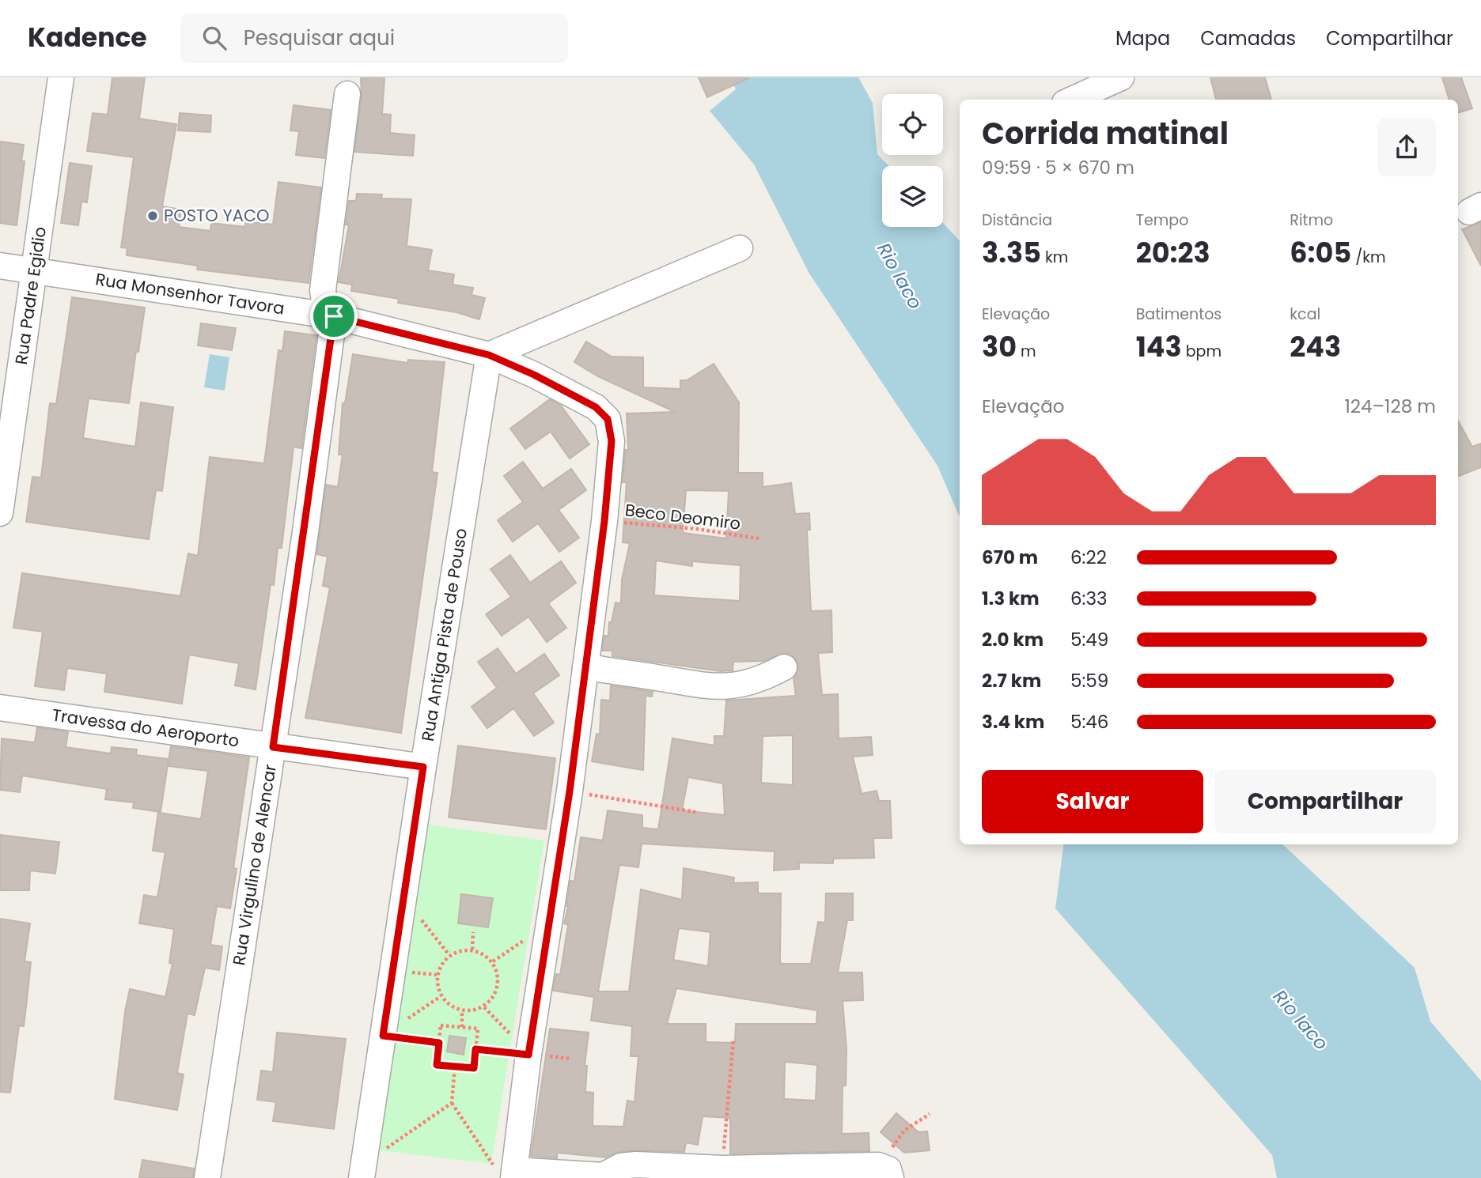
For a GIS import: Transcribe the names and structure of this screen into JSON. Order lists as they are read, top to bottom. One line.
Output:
{"streets":{"street":["Rua Monsenhor Tavora","Rua Padre Egidio","Rua Antiga Pista de Pouso","Travessa do Aeroporto","Rua Virgulino de Alencar"],"path":["Beco Deomiro"]},"crossings":[["Rua Monsenhor Tavora","Rua Padre Egidio"],["Rua Monsenhor Tavora","Beco Deomiro"],["Rua Monsenhor Tavora","Rua Antiga Pista de Pouso"],["Rua Monsenhor Tavora","Rua Virgulino de Alencar"],["Rua Antiga Pista de Pouso","Travessa do Aeroporto"],["Travessa do Aeroporto","Rua Virgulino de Alencar"]],"water":["Rio Iaco"],"places":["POSTO YACO"],"page":{"header":"Kadence","search":"Pesquisar aqui","nav":["Mapa","Camadas","Compartilhar"],"heading":["Corrida matinal","09:59 · 5 × 670 m"],"stats":[["Distância","3.35 km"],["Tempo","20:23"],["Ritmo","6:05 /km"],["Elevação","30 m"],["Batimentos","143 bpm"],["kcal","243"]],"chart":["Elevação","124–128 m"],"list":[{"name":"670 m","note":"6:22"},{"name":"1.3 km","note":"6:33"},{"name":"2.0 km","note":"5:49"},{"name":"2.7 km","note":"5:59"},{"name":"3.4 km","note":"5:46"}],"buttons":["Salvar","Compartilhar"]}}
